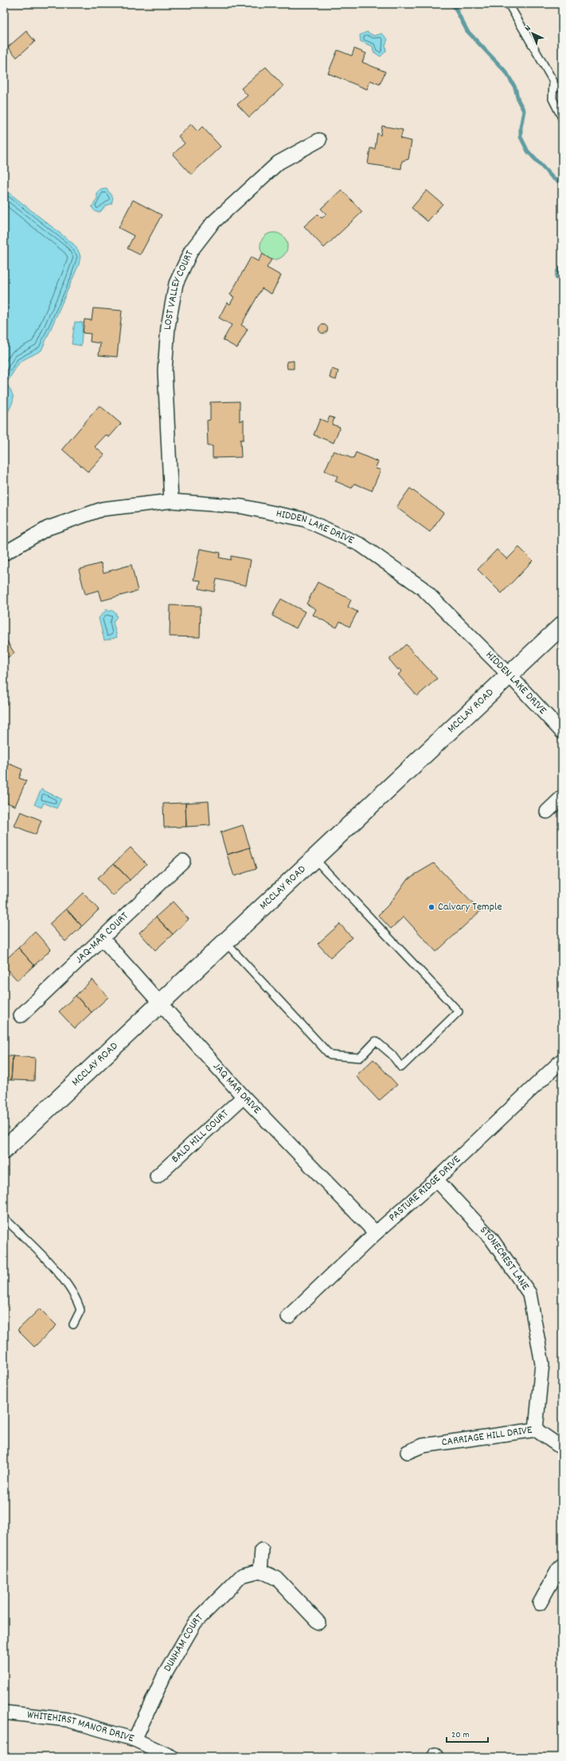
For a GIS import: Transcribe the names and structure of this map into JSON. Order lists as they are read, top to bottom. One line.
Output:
{"streets":{"main road":["MCCLAY ROAD"],"street":["LOST VALLEY COURT","HIDDEN LAKE DRIVE","JAQ-MAR COURT","JAQ MAR DRIVE","BALD HILL COURT","PASTURE RIDGE DRIVE","STONECREST LANE","CARRIAGE HILL DRIVE","DUNHAM COURT","WHITEHIRST MANOR DRIVE"]},"crossings":[["LOST VALLEY COURT","HIDDEN LAKE DRIVE"],["HIDDEN LAKE DRIVE","MCCLAY ROAD"],["MCCLAY ROAD","JAQ MAR DRIVE"],["JAQ-MAR COURT","JAQ MAR DRIVE"],["JAQ MAR DRIVE","BALD HILL COURT"],["JAQ MAR DRIVE","PASTURE RIDGE DRIVE"],["PASTURE RIDGE DRIVE","STONECREST LANE"],["STONECREST LANE","CARRIAGE HILL DRIVE"],["DUNHAM COURT","WHITEHIRST MANOR DRIVE"]],"places":["Calvary Temple"],"scale_bar":"20 m","north":"top left"}
